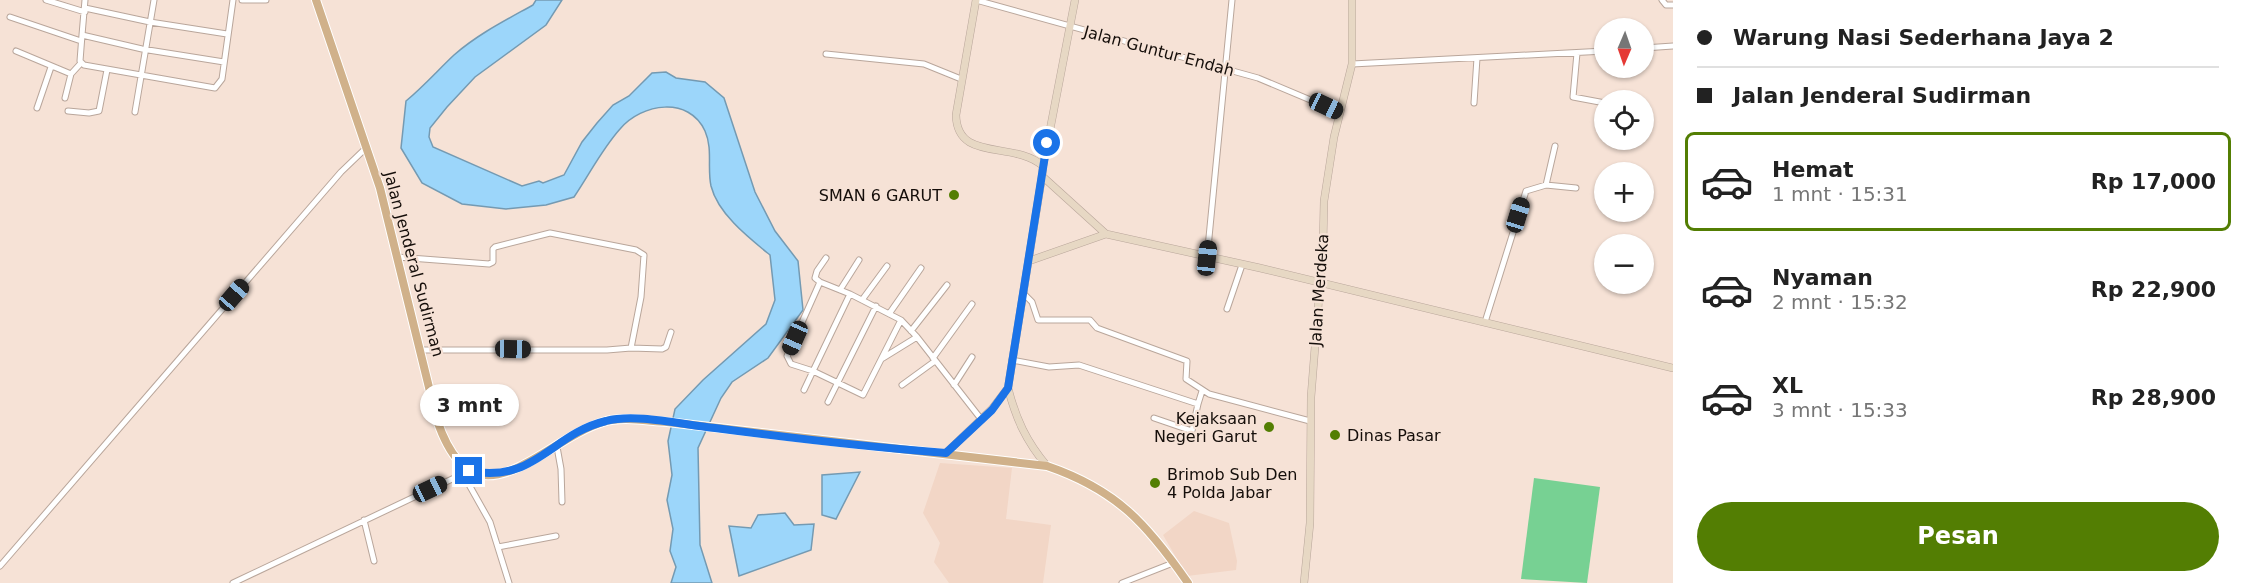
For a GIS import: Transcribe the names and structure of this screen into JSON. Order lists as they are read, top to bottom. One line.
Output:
{"streets":{"main road":["Jalan Jenderal Sudirman"],"street":["Jalan Guntur Endah","Jalan Merdeka"]},"crossings":[["Jalan Guntur Endah","Jalan Merdeka"]],"places":["SMAN 6 GARUT","Kejaksaan Negeri Garut","Dinas Pasar","Brimob Sub Den 4 Polda Jabar"],"north":"bottom","page":{"banner":["Warung Nasi Sederhana Jaya 2","Jalan Jenderal Sudirman"],"map_buttons":["+","−"],"list":[{"name":"Hemat","note":"1 mnt · 15:31","value":"Rp 17,000"},{"name":"Nyaman","note":"2 mnt · 15:32","value":"Rp 22,900"},{"name":"XL","note":"3 mnt · 15:33","value":"Rp 28,900"}],"bubble":"3 mnt","buttons":"Pesan"}}
